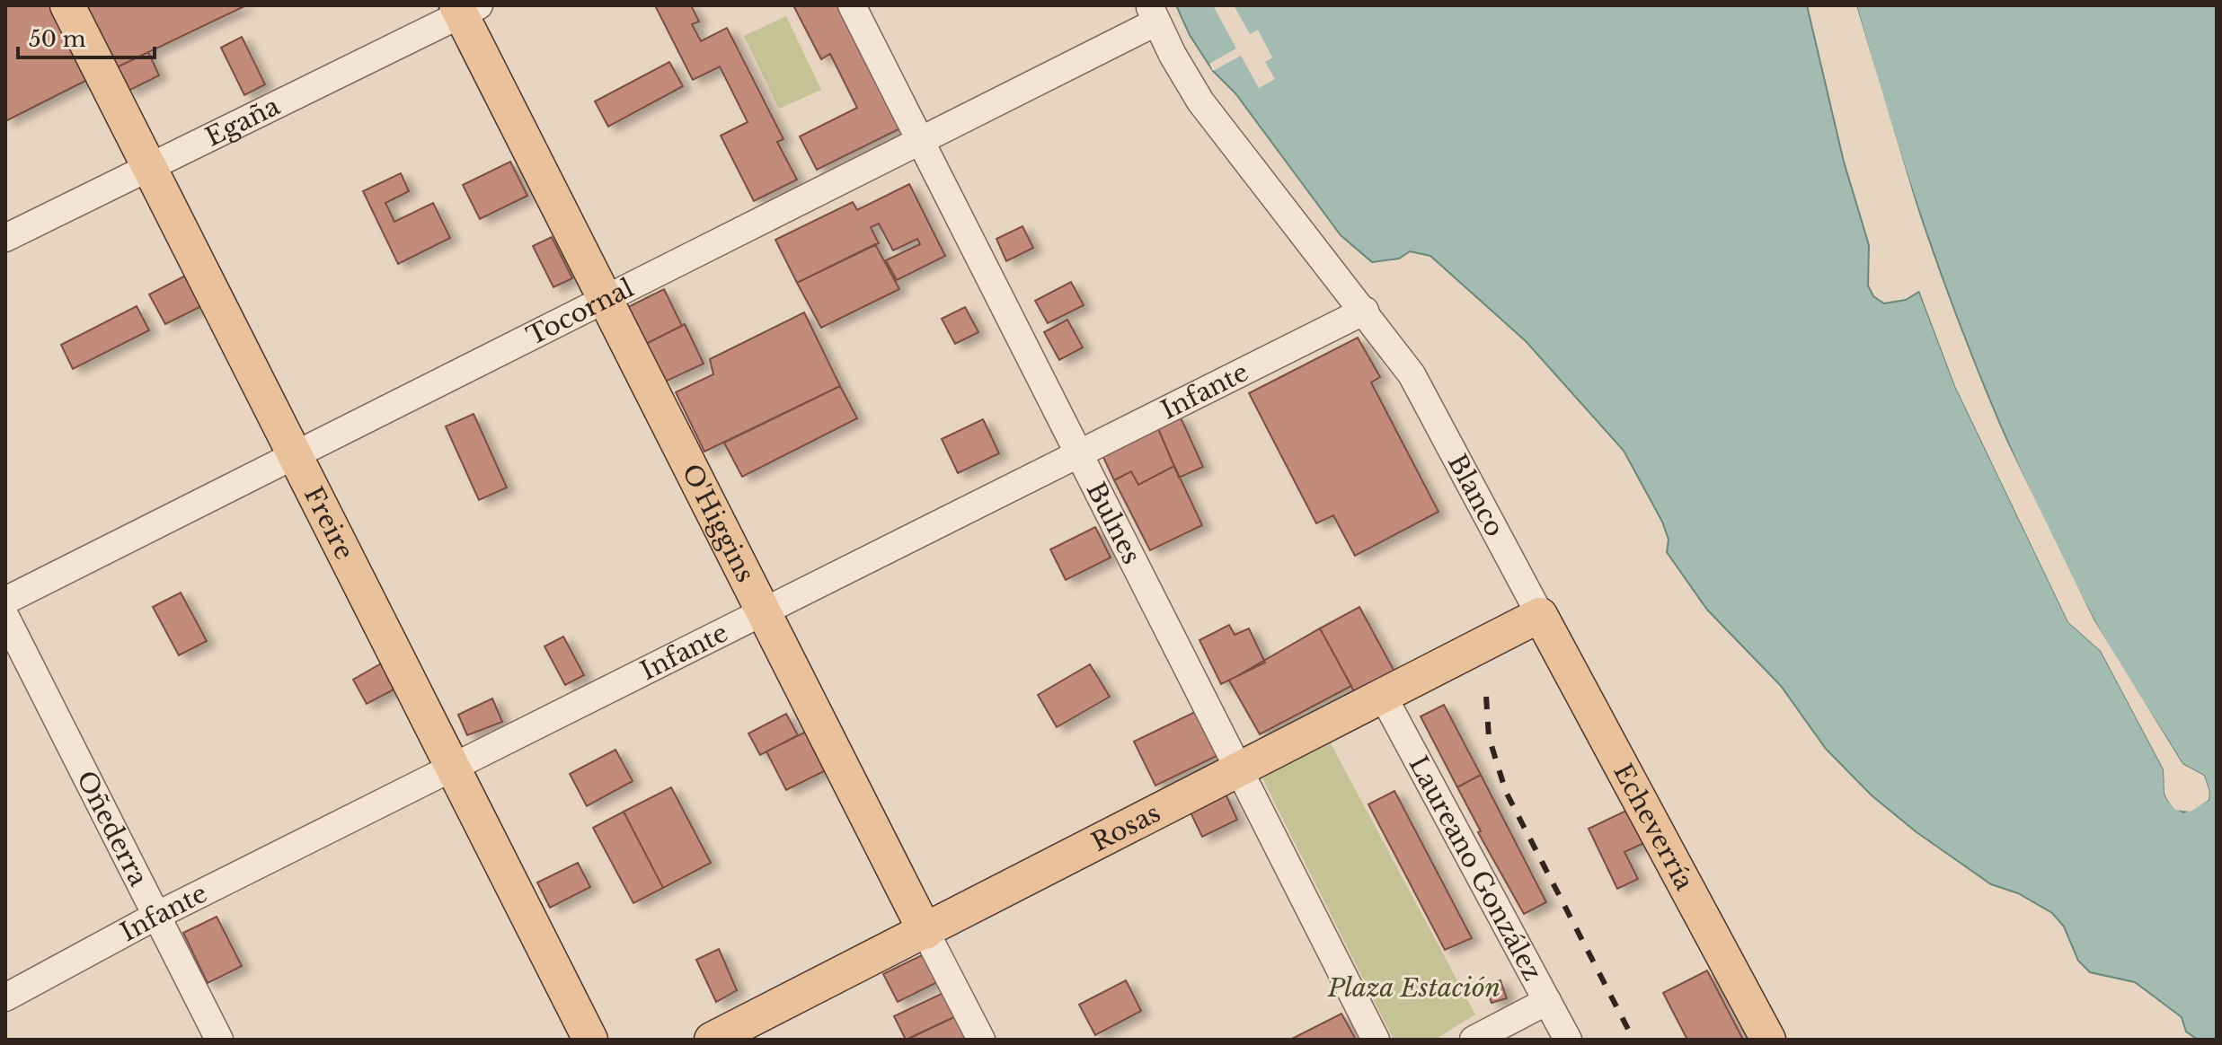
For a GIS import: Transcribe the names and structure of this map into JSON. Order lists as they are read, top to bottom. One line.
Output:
{"streets":{"main road":["Freire","O'Higgins","Echeverría","Rosas"],"street":["Egaña","Tocornal","Infante","Blanco","Bulnes","Oñederra","Laureano González"]},"crossings":[["Egaña","Freire"],["Egaña","O'Higgins"],["Tocornal","Blanco"],["Tocornal","Freire"],["Tocornal","O'Higgins"],["Tocornal","Bulnes"],["Infante","Blanco"],["Infante","Freire"],["Infante","O'Higgins"],["Infante","Bulnes"],["Infante","Oñederra"],["Blanco","Echeverría"],["Blanco","Rosas"],["O'Higgins","Rosas"],["Bulnes","Rosas"],["Echeverría","Rosas"],["Rosas","Laureano González"]],"parks":["Plaza Estación"],"scale_bar":"50 m"}
